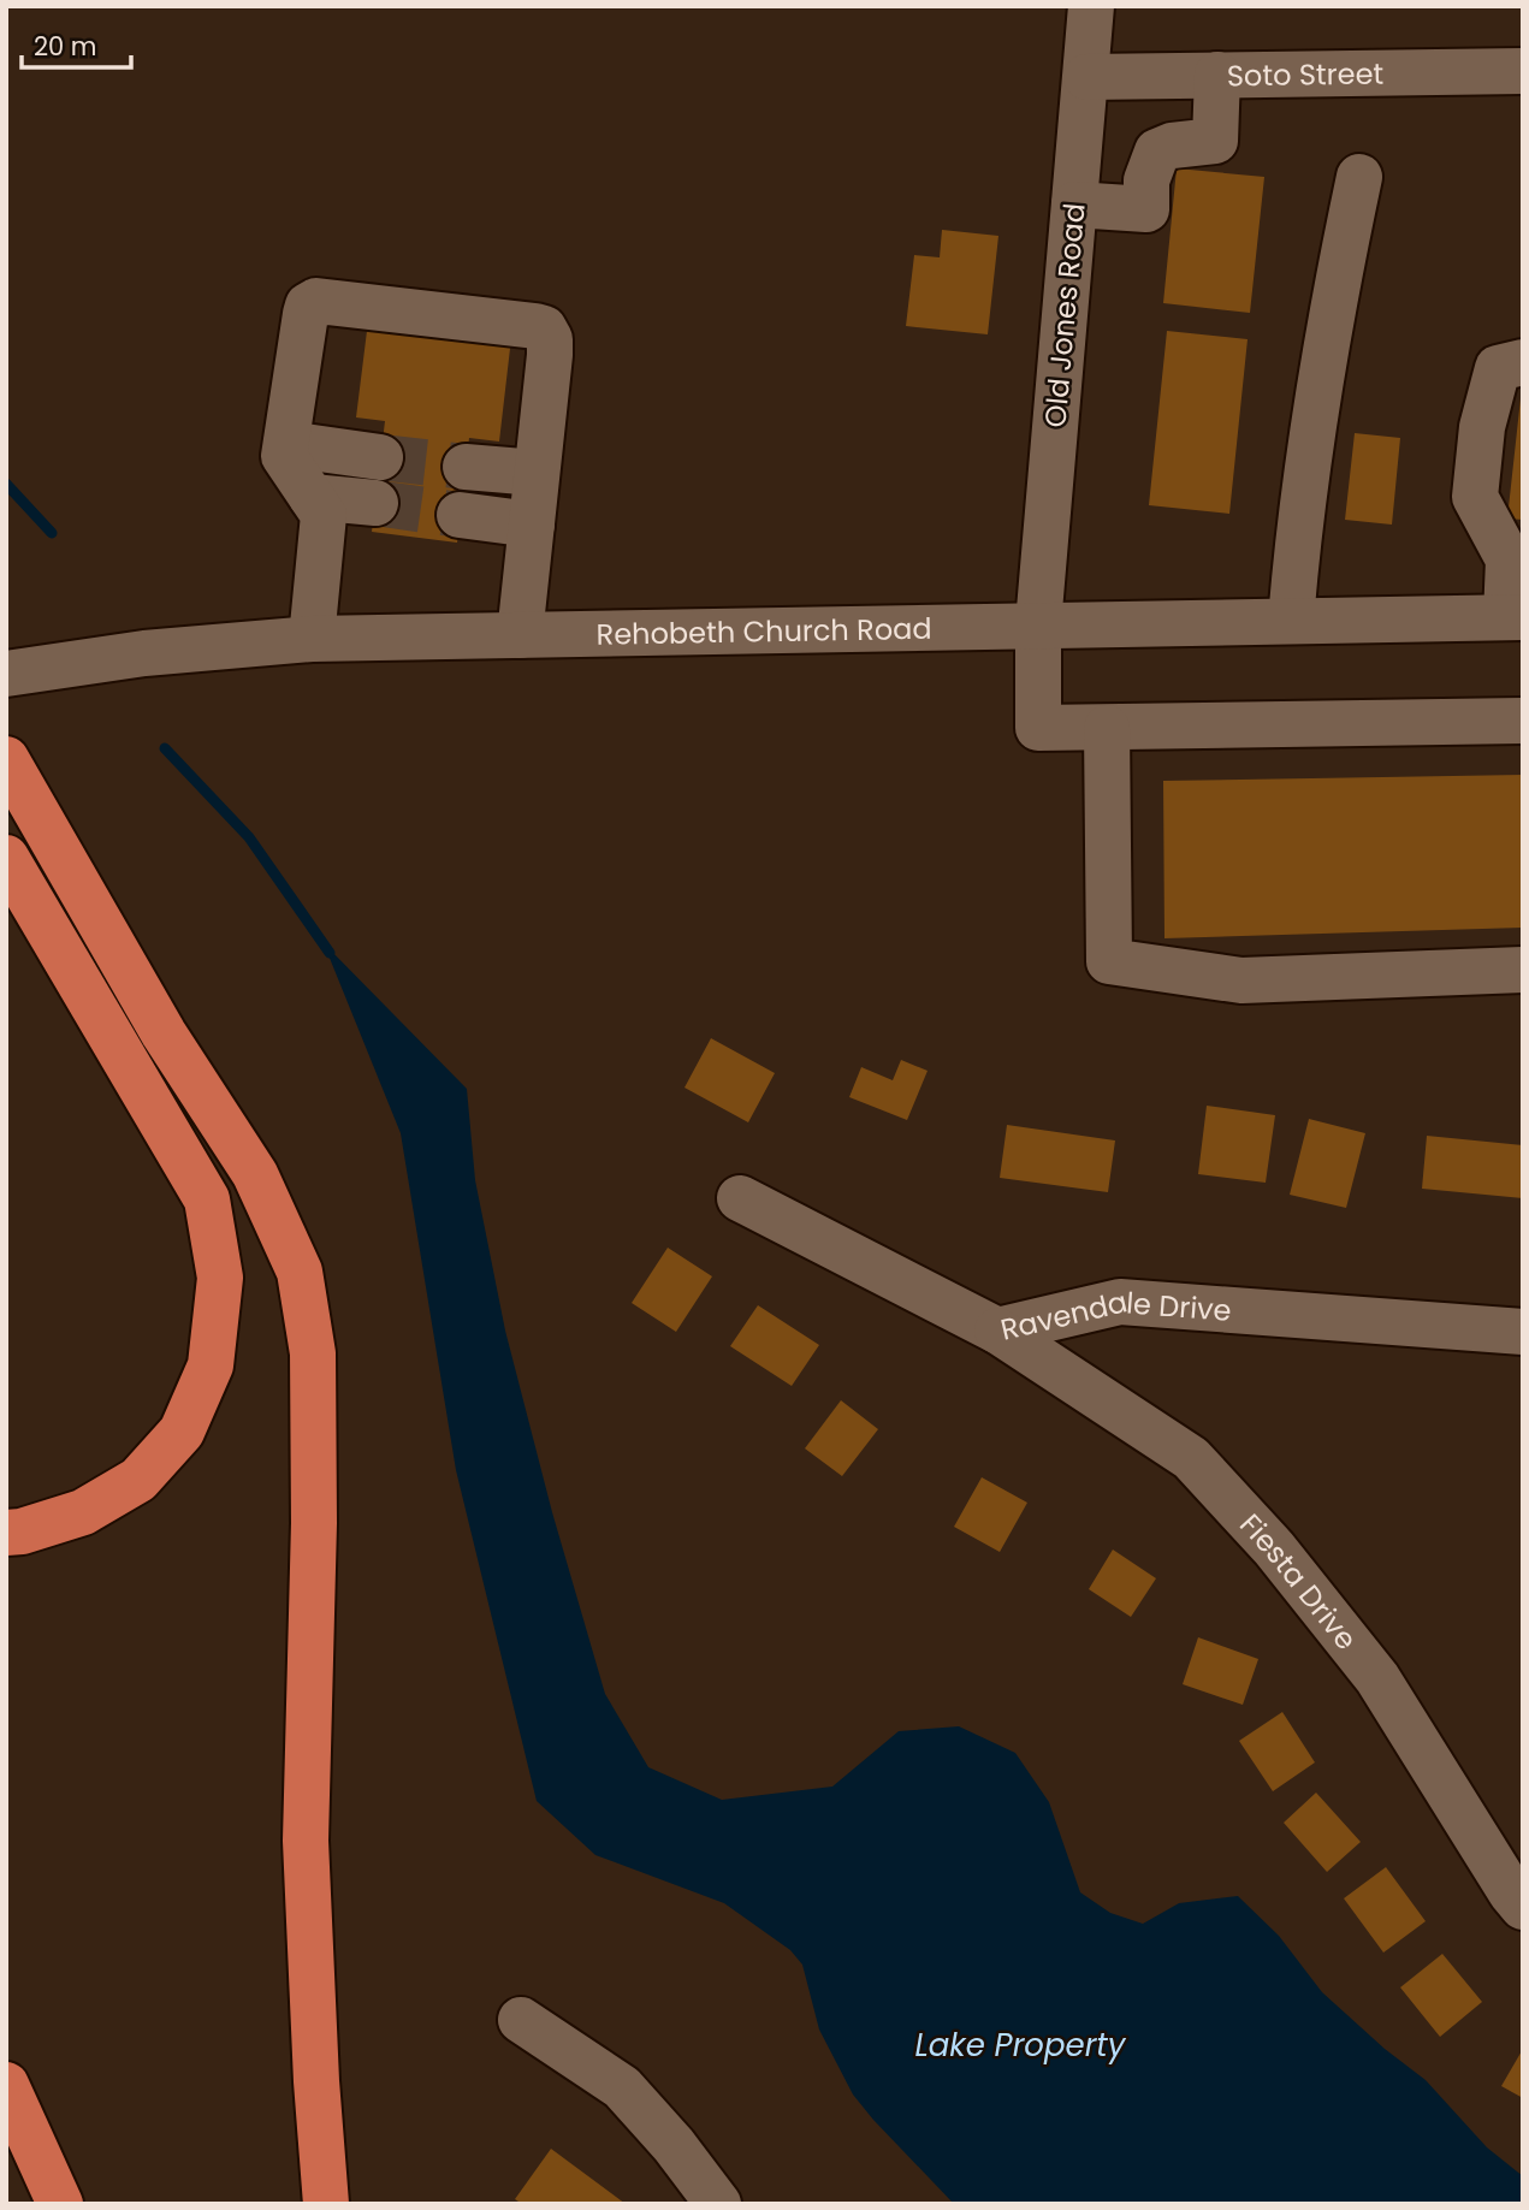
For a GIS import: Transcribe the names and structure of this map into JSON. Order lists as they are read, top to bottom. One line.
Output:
{"streets":{"street":["Soto Street","Old Jones Road","Rehobeth Church Road","Ravendale Drive","Fiesta Drive"]},"crossings":[["Soto Street","Old Jones Road"],["Old Jones Road","Rehobeth Church Road"],["Ravendale Drive","Fiesta Drive"]],"water":["Lake Property"],"scale_bar":"20 m"}
